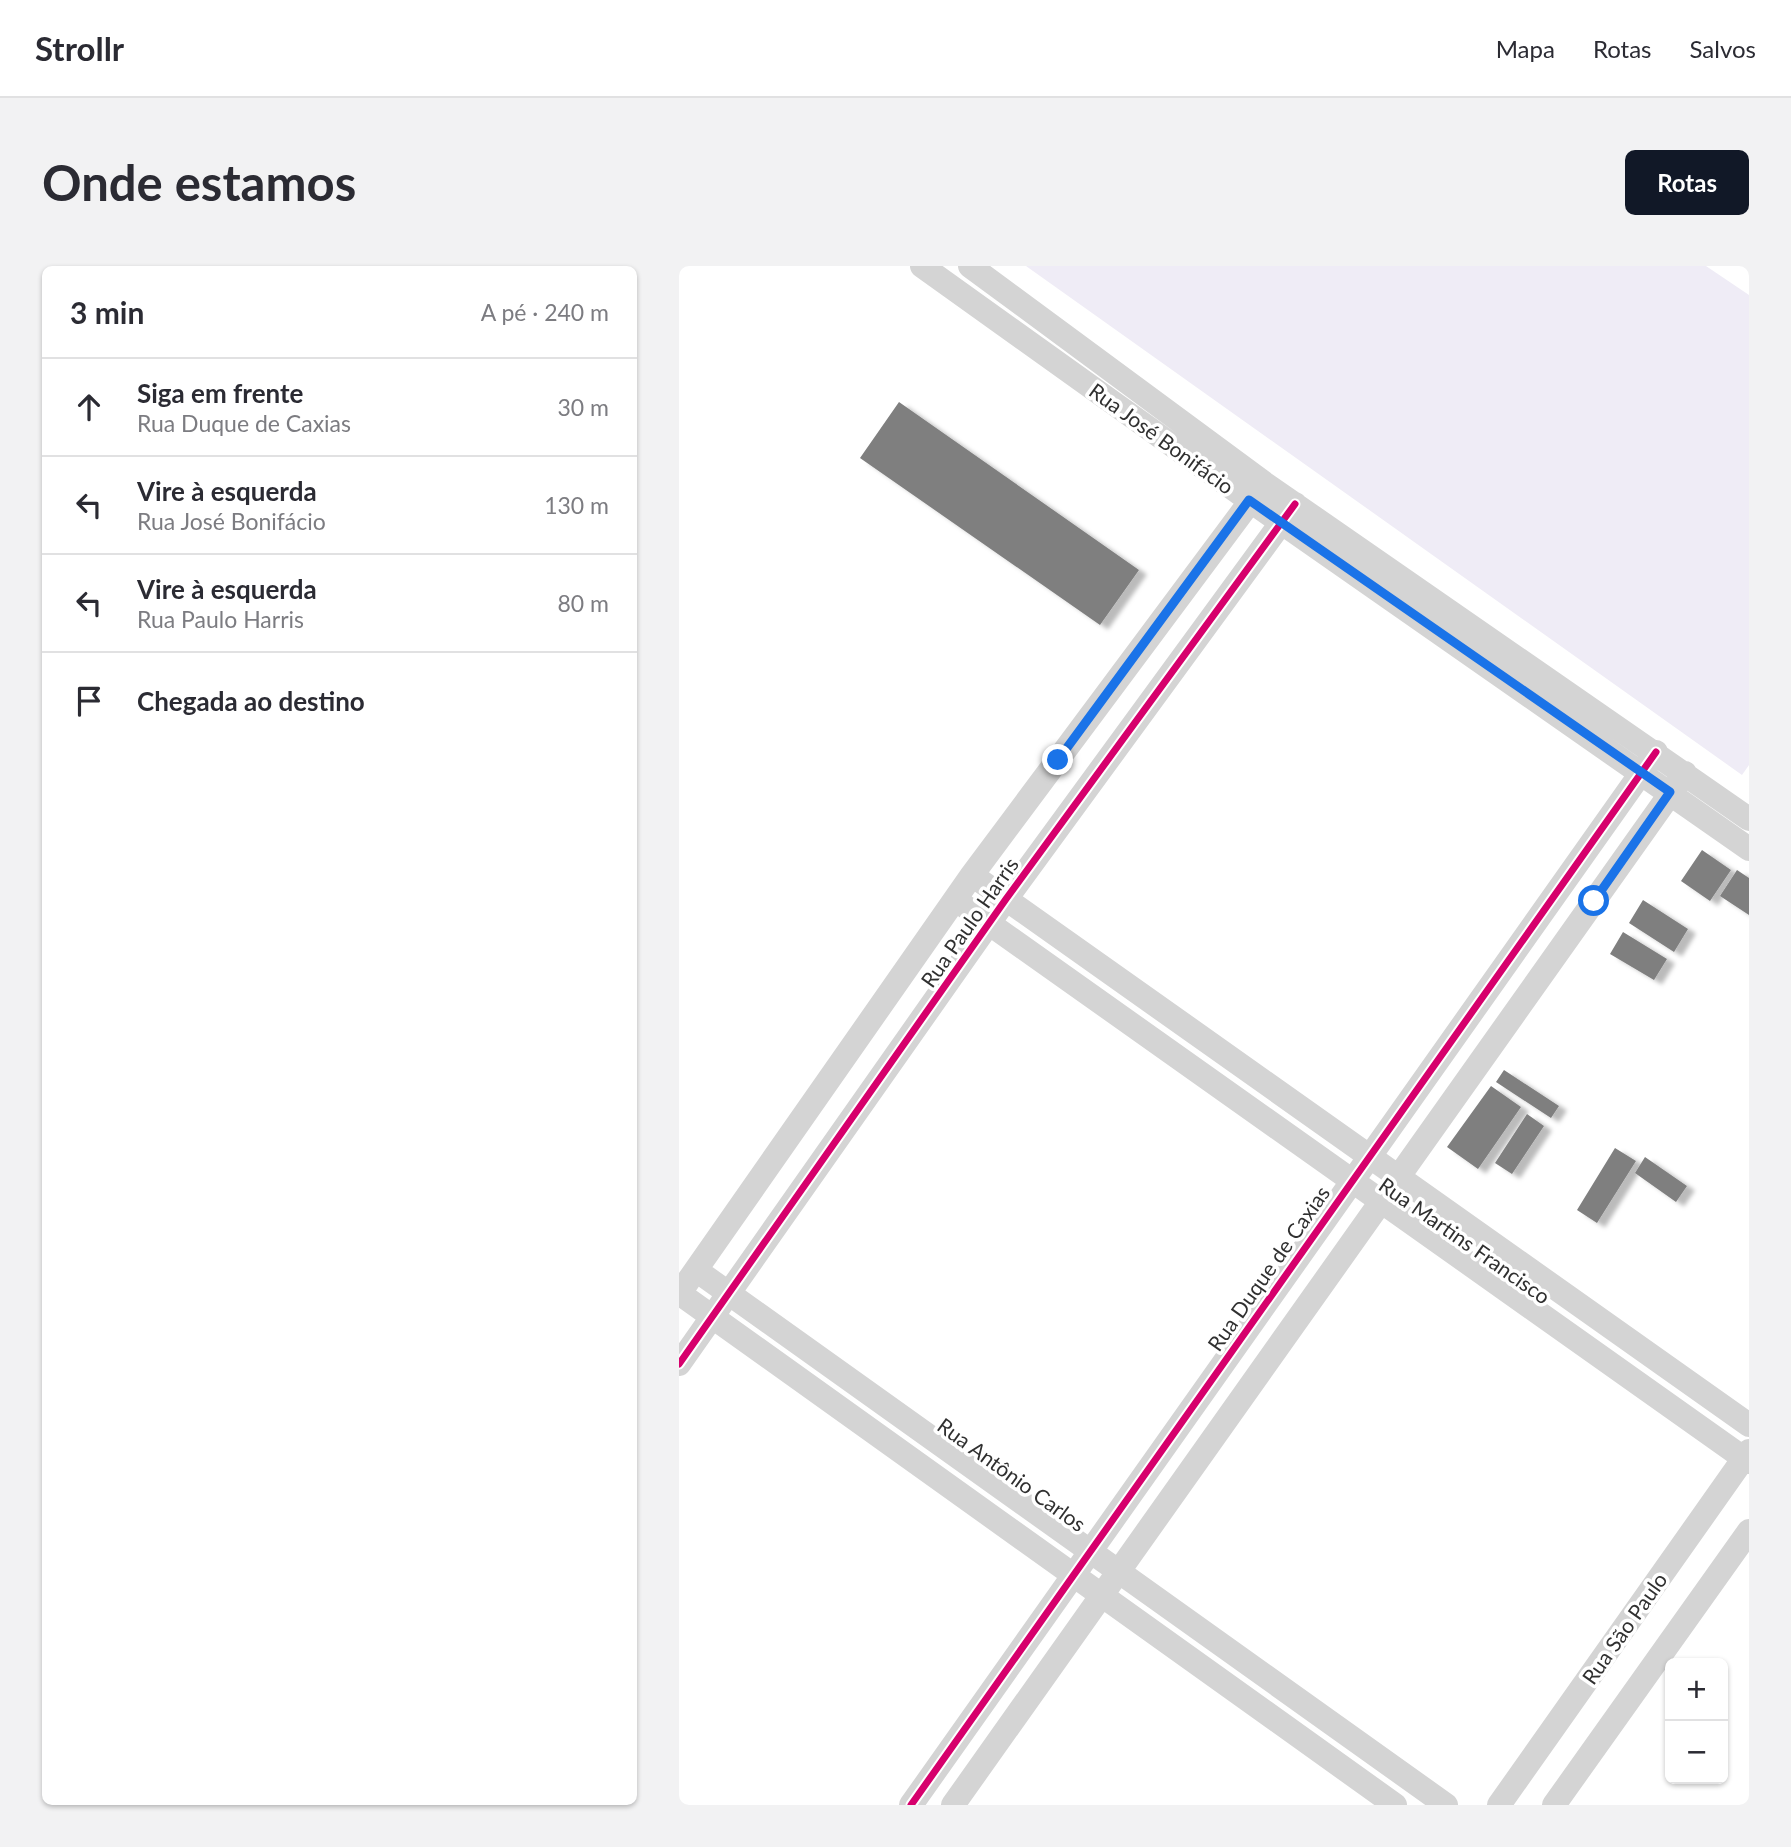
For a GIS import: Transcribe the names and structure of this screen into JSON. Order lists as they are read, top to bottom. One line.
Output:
{"streets":{"street":["Rua José Bonifácio","Rua Paulo Harris","Rua Martins Francisco","Rua Duque de Caxias","Rua Antônio Carlos","Rua São Paulo"]},"crossings":[["Rua José Bonifácio","Rua Paulo Harris"],["Rua José Bonifácio","Rua Duque de Caxias"],["Rua Paulo Harris","Rua Martins Francisco"],["Rua Paulo Harris","Rua Antônio Carlos"],["Rua Martins Francisco","Rua Duque de Caxias"],["Rua Martins Francisco","Rua São Paulo"],["Rua Duque de Caxias","Rua Antônio Carlos"]],"page":{"header":"Strollr","nav":["Mapa","Rotas","Salvos"],"buttons":"Rotas","title":"Onde estamos","heading":["3 min","A pé · 240 m"],"list":[["Siga em frente","Rua Duque de Caxias","30 m"],["Vire à esquerda","Rua José Bonifácio","130 m"],["Vire à esquerda","Rua Paulo Harris","80 m"],"Chegada ao destino"],"map_buttons":["+","−"]}}
